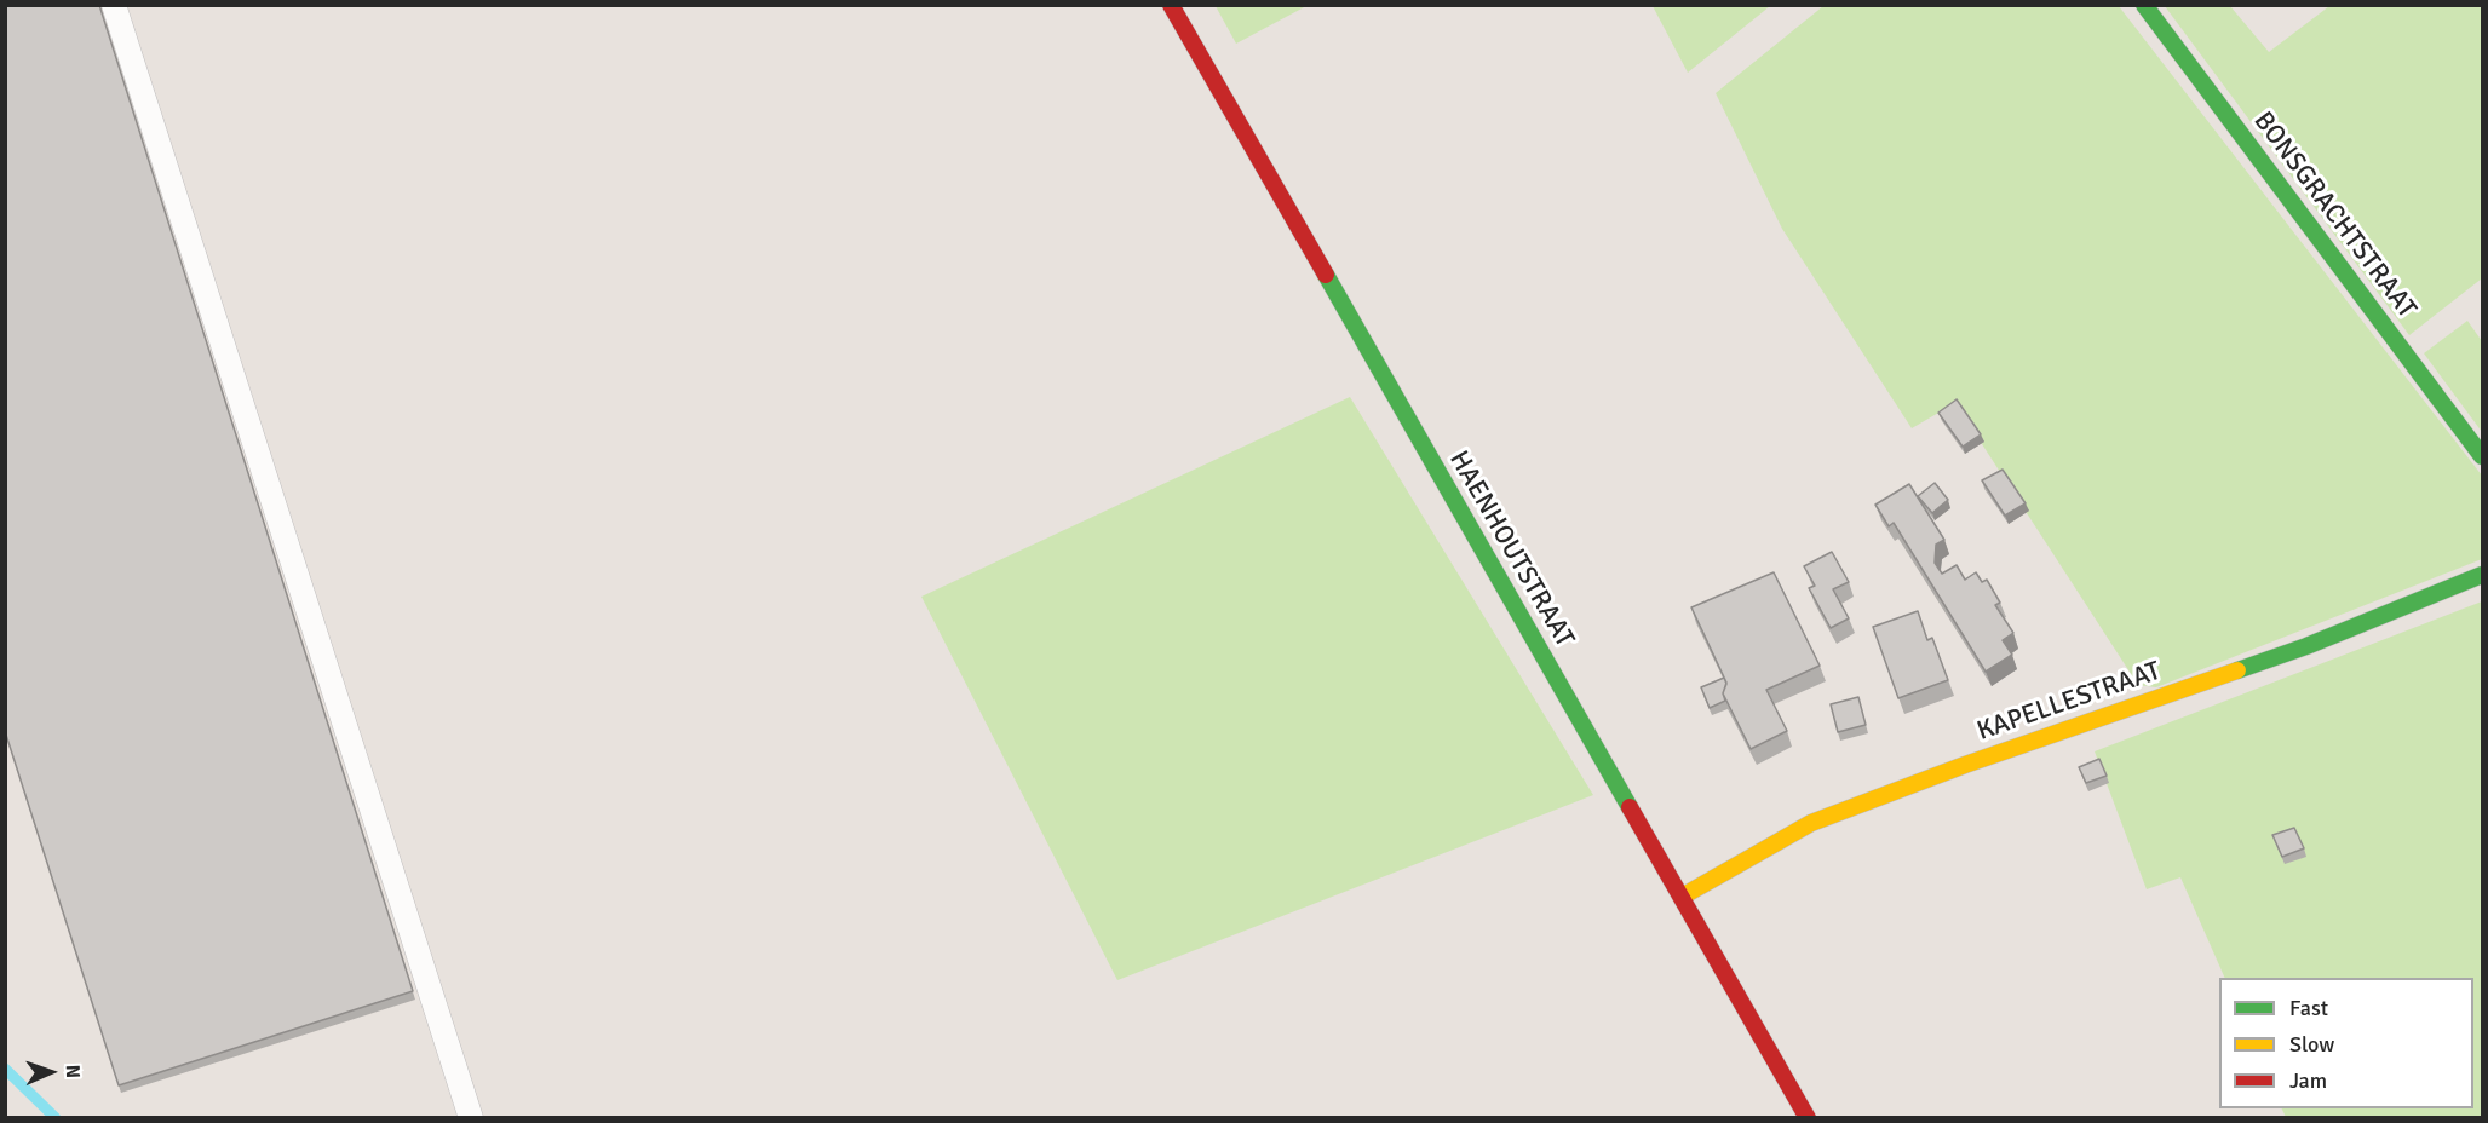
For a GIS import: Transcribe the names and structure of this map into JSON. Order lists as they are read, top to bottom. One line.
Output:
{"streets":{"street":["BONSGRACHTSTRAAT","HAENHOUTSTRAAT","KAPELLESTRAAT"]},"crossings":[["HAENHOUTSTRAAT","KAPELLESTRAAT"]],"legend":["Fast","Slow","Jam"],"north":"right"}
